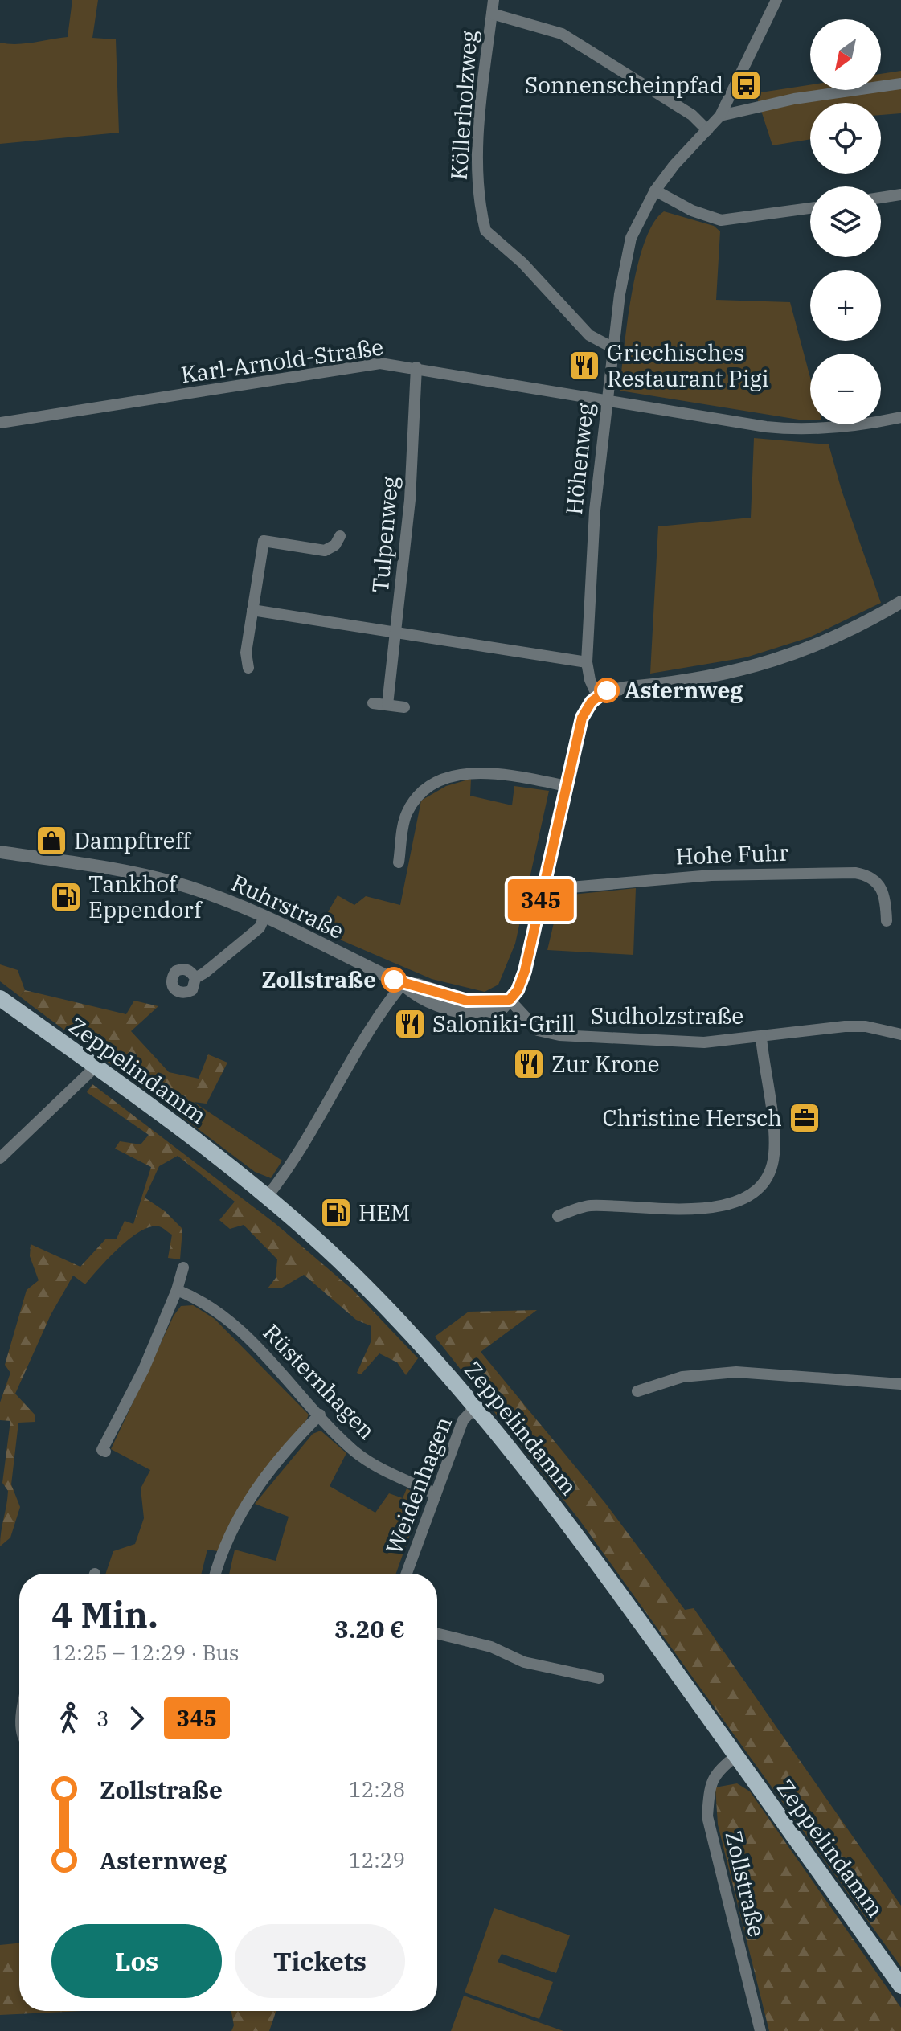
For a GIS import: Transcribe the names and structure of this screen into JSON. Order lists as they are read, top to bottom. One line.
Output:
{"streets":{"main road":["Zeppelindamm"],"street":["Köllerholzweg","Karl-Arnold-Straße","Höhenweg","Tulpenweg","Hohe Fuhr","Ruhrstraße","Sudholzstraße","Rüsternhagen","Weidenhagen","Zollstraße"]},"crossings":[["Köllerholzweg","Höhenweg"],["Karl-Arnold-Straße","Höhenweg"],["Karl-Arnold-Straße","Tulpenweg"],["Ruhrstraße","Sudholzstraße"],["Zeppelindamm","Weidenhagen"],["Zeppelindamm","Zollstraße"],["Rüsternhagen","Weidenhagen"]],"places":{"bus stop":["Sonnenscheinpfad"],"restaurant":["Griechisches Restaurant Pigi","Saloniki-Grill","Zur Krone"],"other":["Asternweg","Zollstraße"],"shop":["Dampftreff"],"fuel station":["Tankhof Eppendorf","HEM"],"office":["Christine Hersch"]},"lines":["bus line 345"],"north":"bottom left","page":{"on_map":"345","map_buttons":["+","−"],"heading":["4 Min.","12:25 – 12:29 · Bus","3.20 €"],"legs":["3","345"],"list":[{"name":"Zollstraße","value":"12:28"},{"name":"Asternweg","value":"12:29"}],"buttons":["Los","Tickets"]}}
